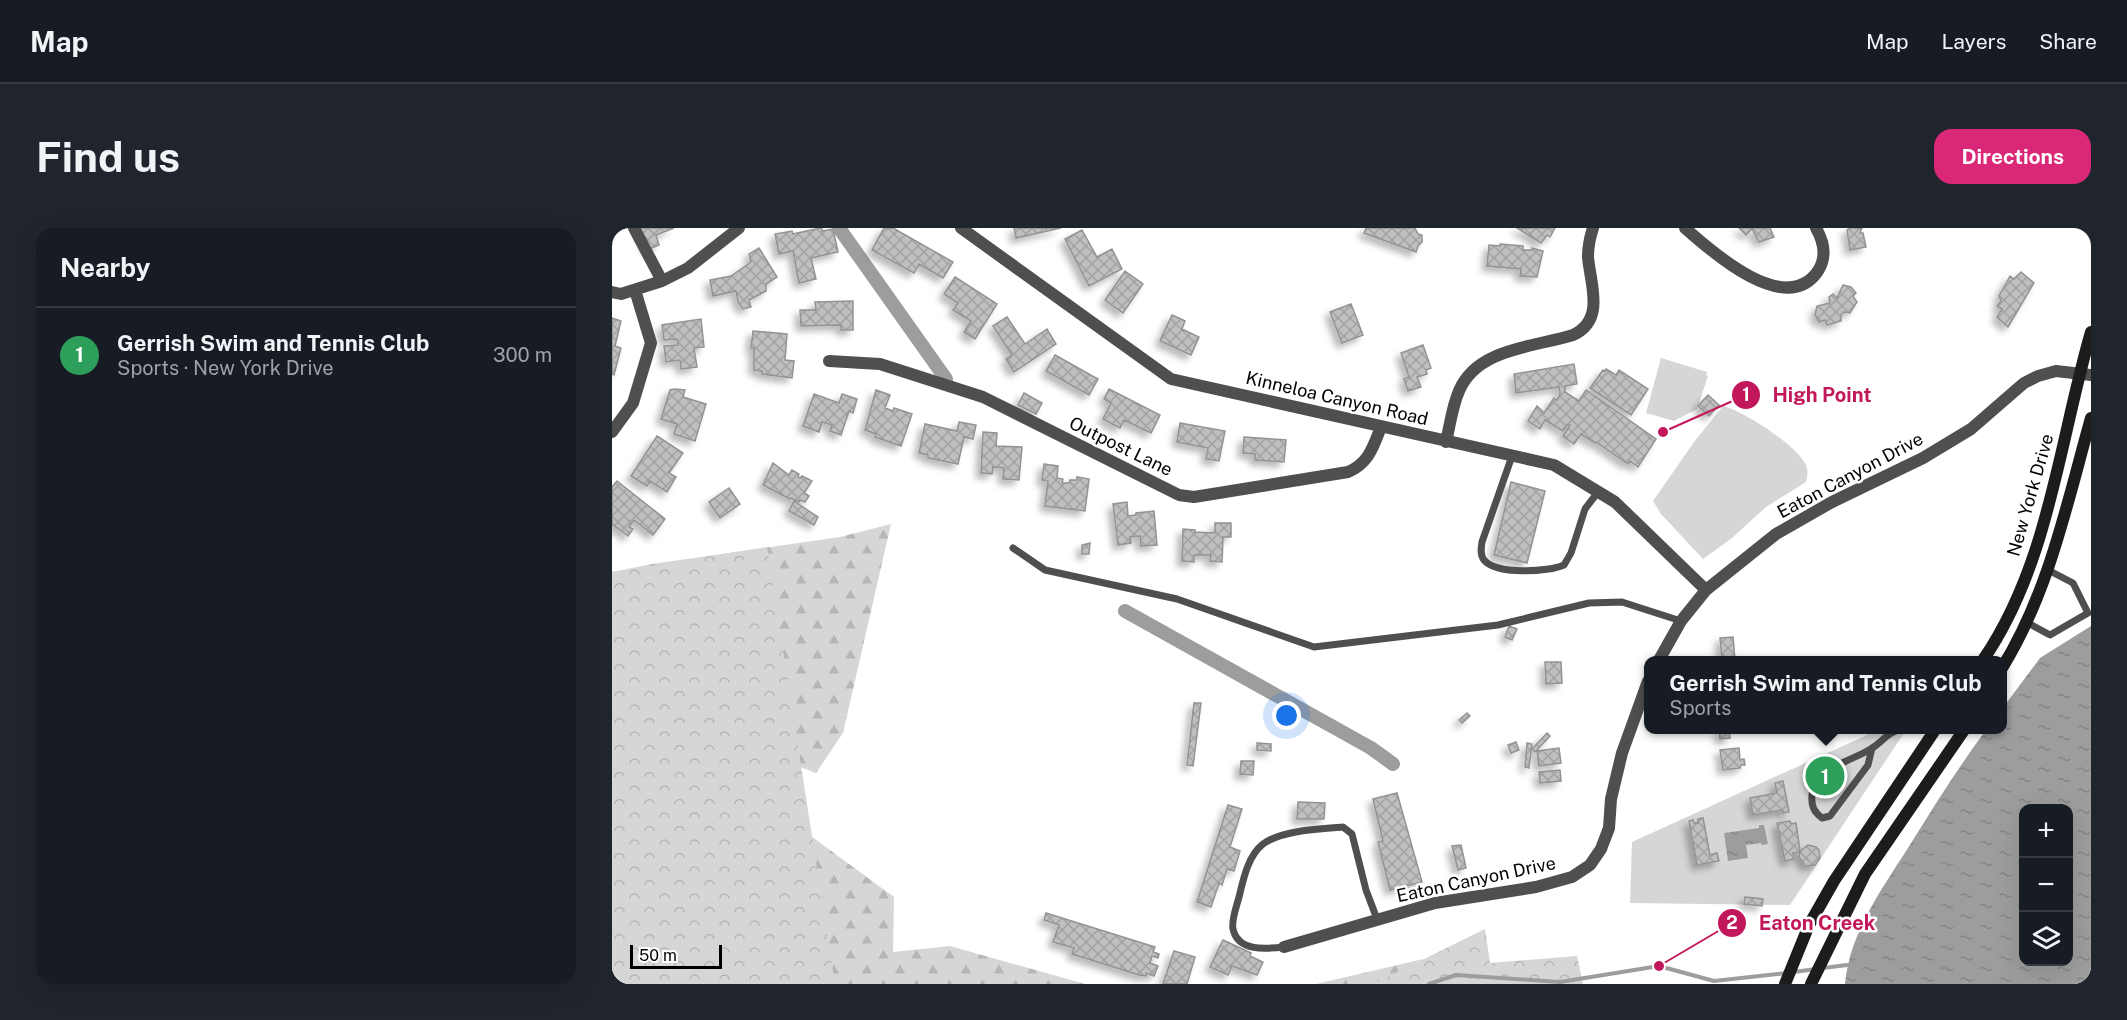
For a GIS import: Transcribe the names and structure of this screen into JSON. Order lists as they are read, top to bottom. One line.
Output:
{"streets":{"main road":["New York Drive"],"street":["Kinneloa Canyon Road","Outpost Lane","Eaton Canyon Drive"]},"crossings":[["Kinneloa Canyon Road","Outpost Lane"],["Kinneloa Canyon Road","Eaton Canyon Drive"],["Eaton Canyon Drive","New York Drive"]],"places":["High Point","Eaton Creek"],"scale_bar":"50 m","page":{"header":"Map","nav":["Map","Layers","Share"],"buttons":"Directions","title":"Find us","heading":"Nearby","list":[{"mark":"1","name":"Gerrish Swim and Tennis Club","note":"Sports · New York Drive","value":"300 m"}],"popup":["Gerrish Swim and Tennis Club","Sports"],"pins":"1","map_buttons":["+","−"],"scale":"50 m"}}
